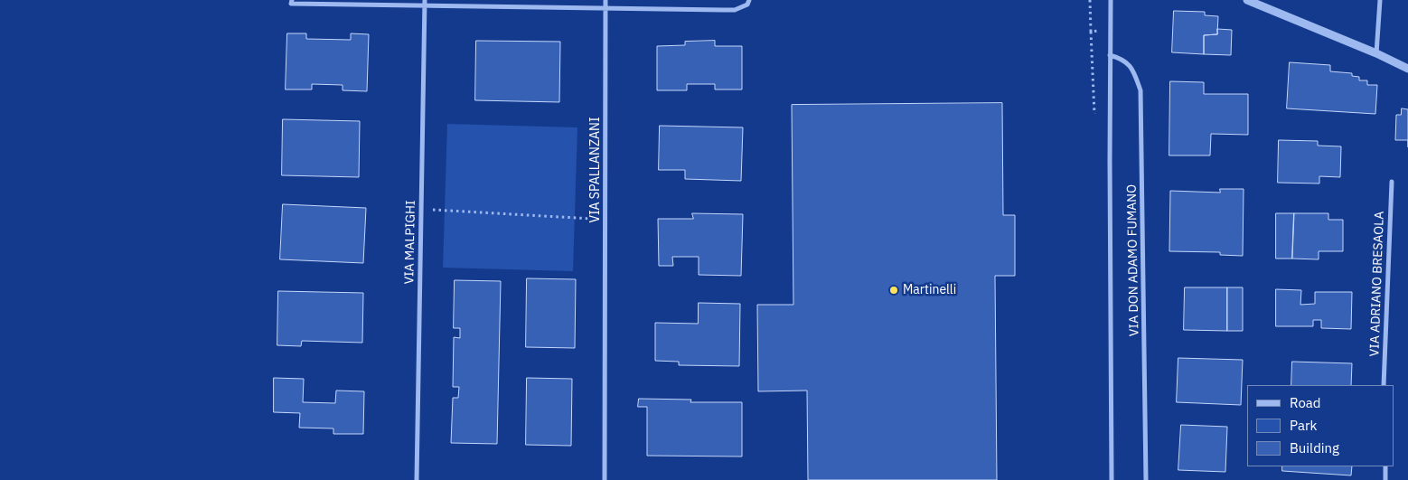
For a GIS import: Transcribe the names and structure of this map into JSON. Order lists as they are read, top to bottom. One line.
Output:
{"streets":{"street":["VIA SPALLANZANI","VIA MALPIGHI","VIA DON ADAMO FUMANO","VIA ADRIANO BRESAOLA"]},"places":["Martinelli"],"legend":["Road","Park","Building"]}
